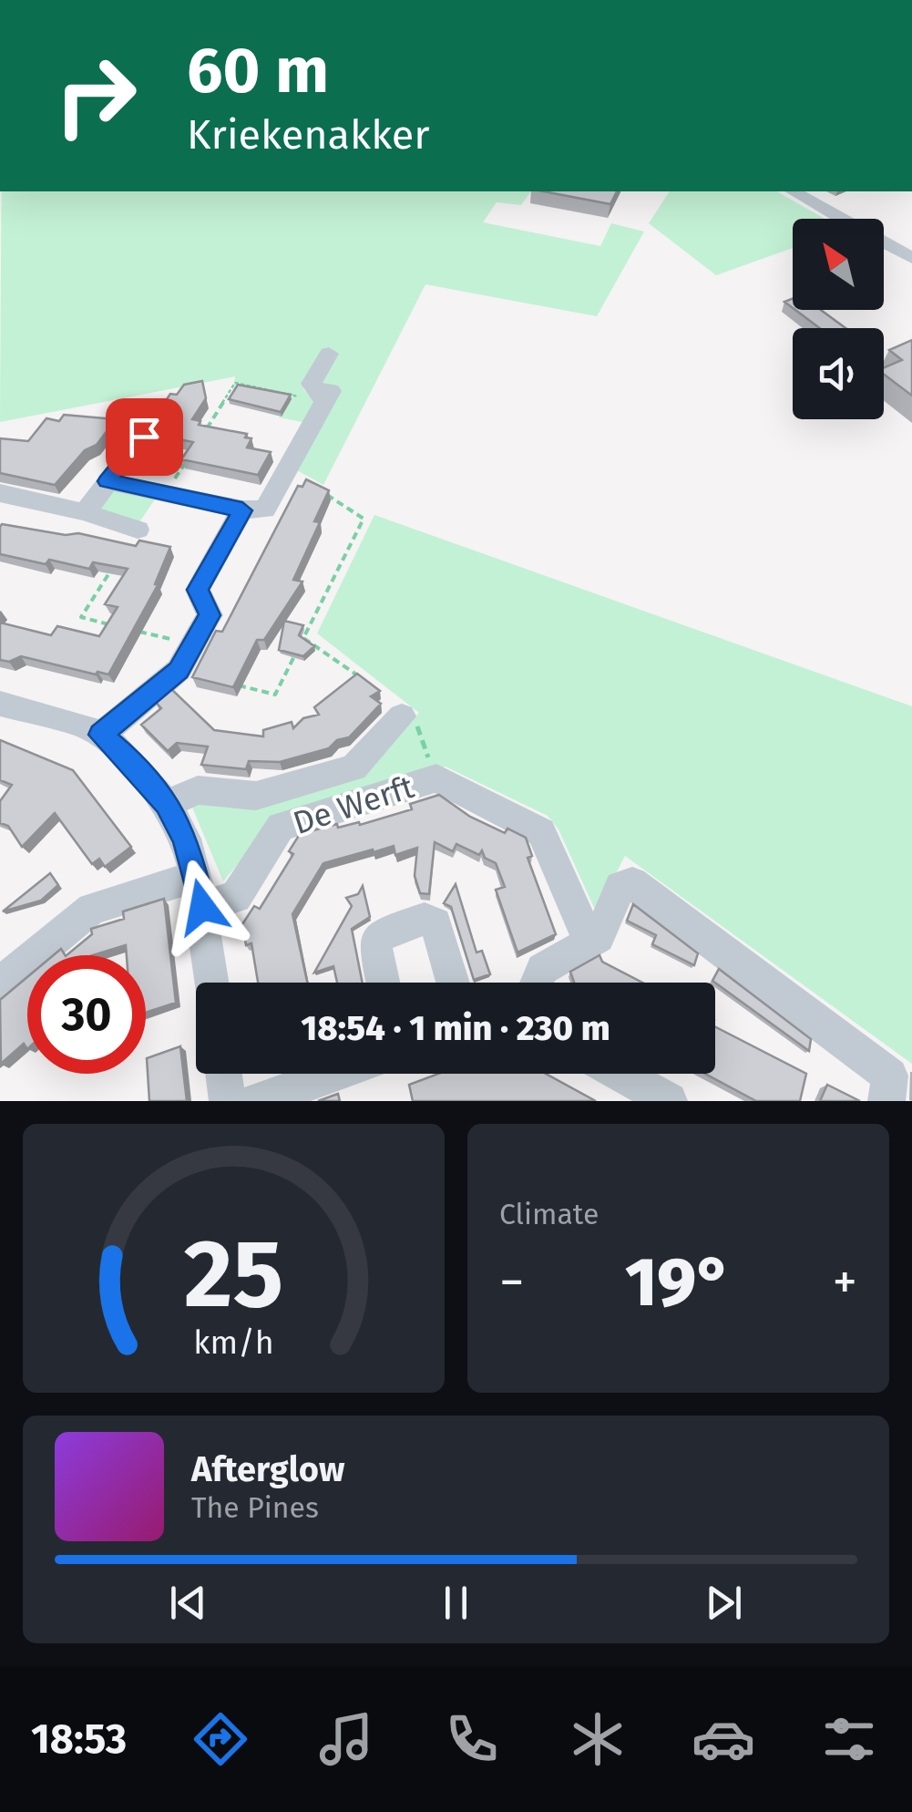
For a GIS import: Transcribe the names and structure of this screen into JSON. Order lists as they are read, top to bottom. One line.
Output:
{"streets":{"street":["De Werft"]},"north":"top left","page":{"turn":["60 m","Kriekenakker"],"limit":"30","trip":"18:54 · 1 min · 230 m","tile":"Climate","heat":["−","19°","+"],"song":["Afterglow","The Pines"],"tabs":"18:53","gauge":["25","km/h"]}}
